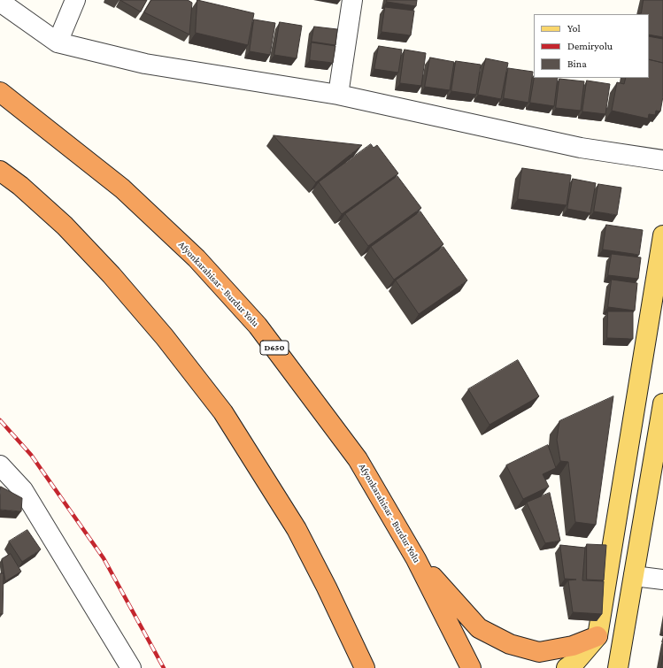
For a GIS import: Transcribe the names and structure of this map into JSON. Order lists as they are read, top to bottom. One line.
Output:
{"streets":{"highway":["Afyonkarahisar - Burdur Yolu","D650"]},"legend":["Yol","Demiryolu","Bina"]}
